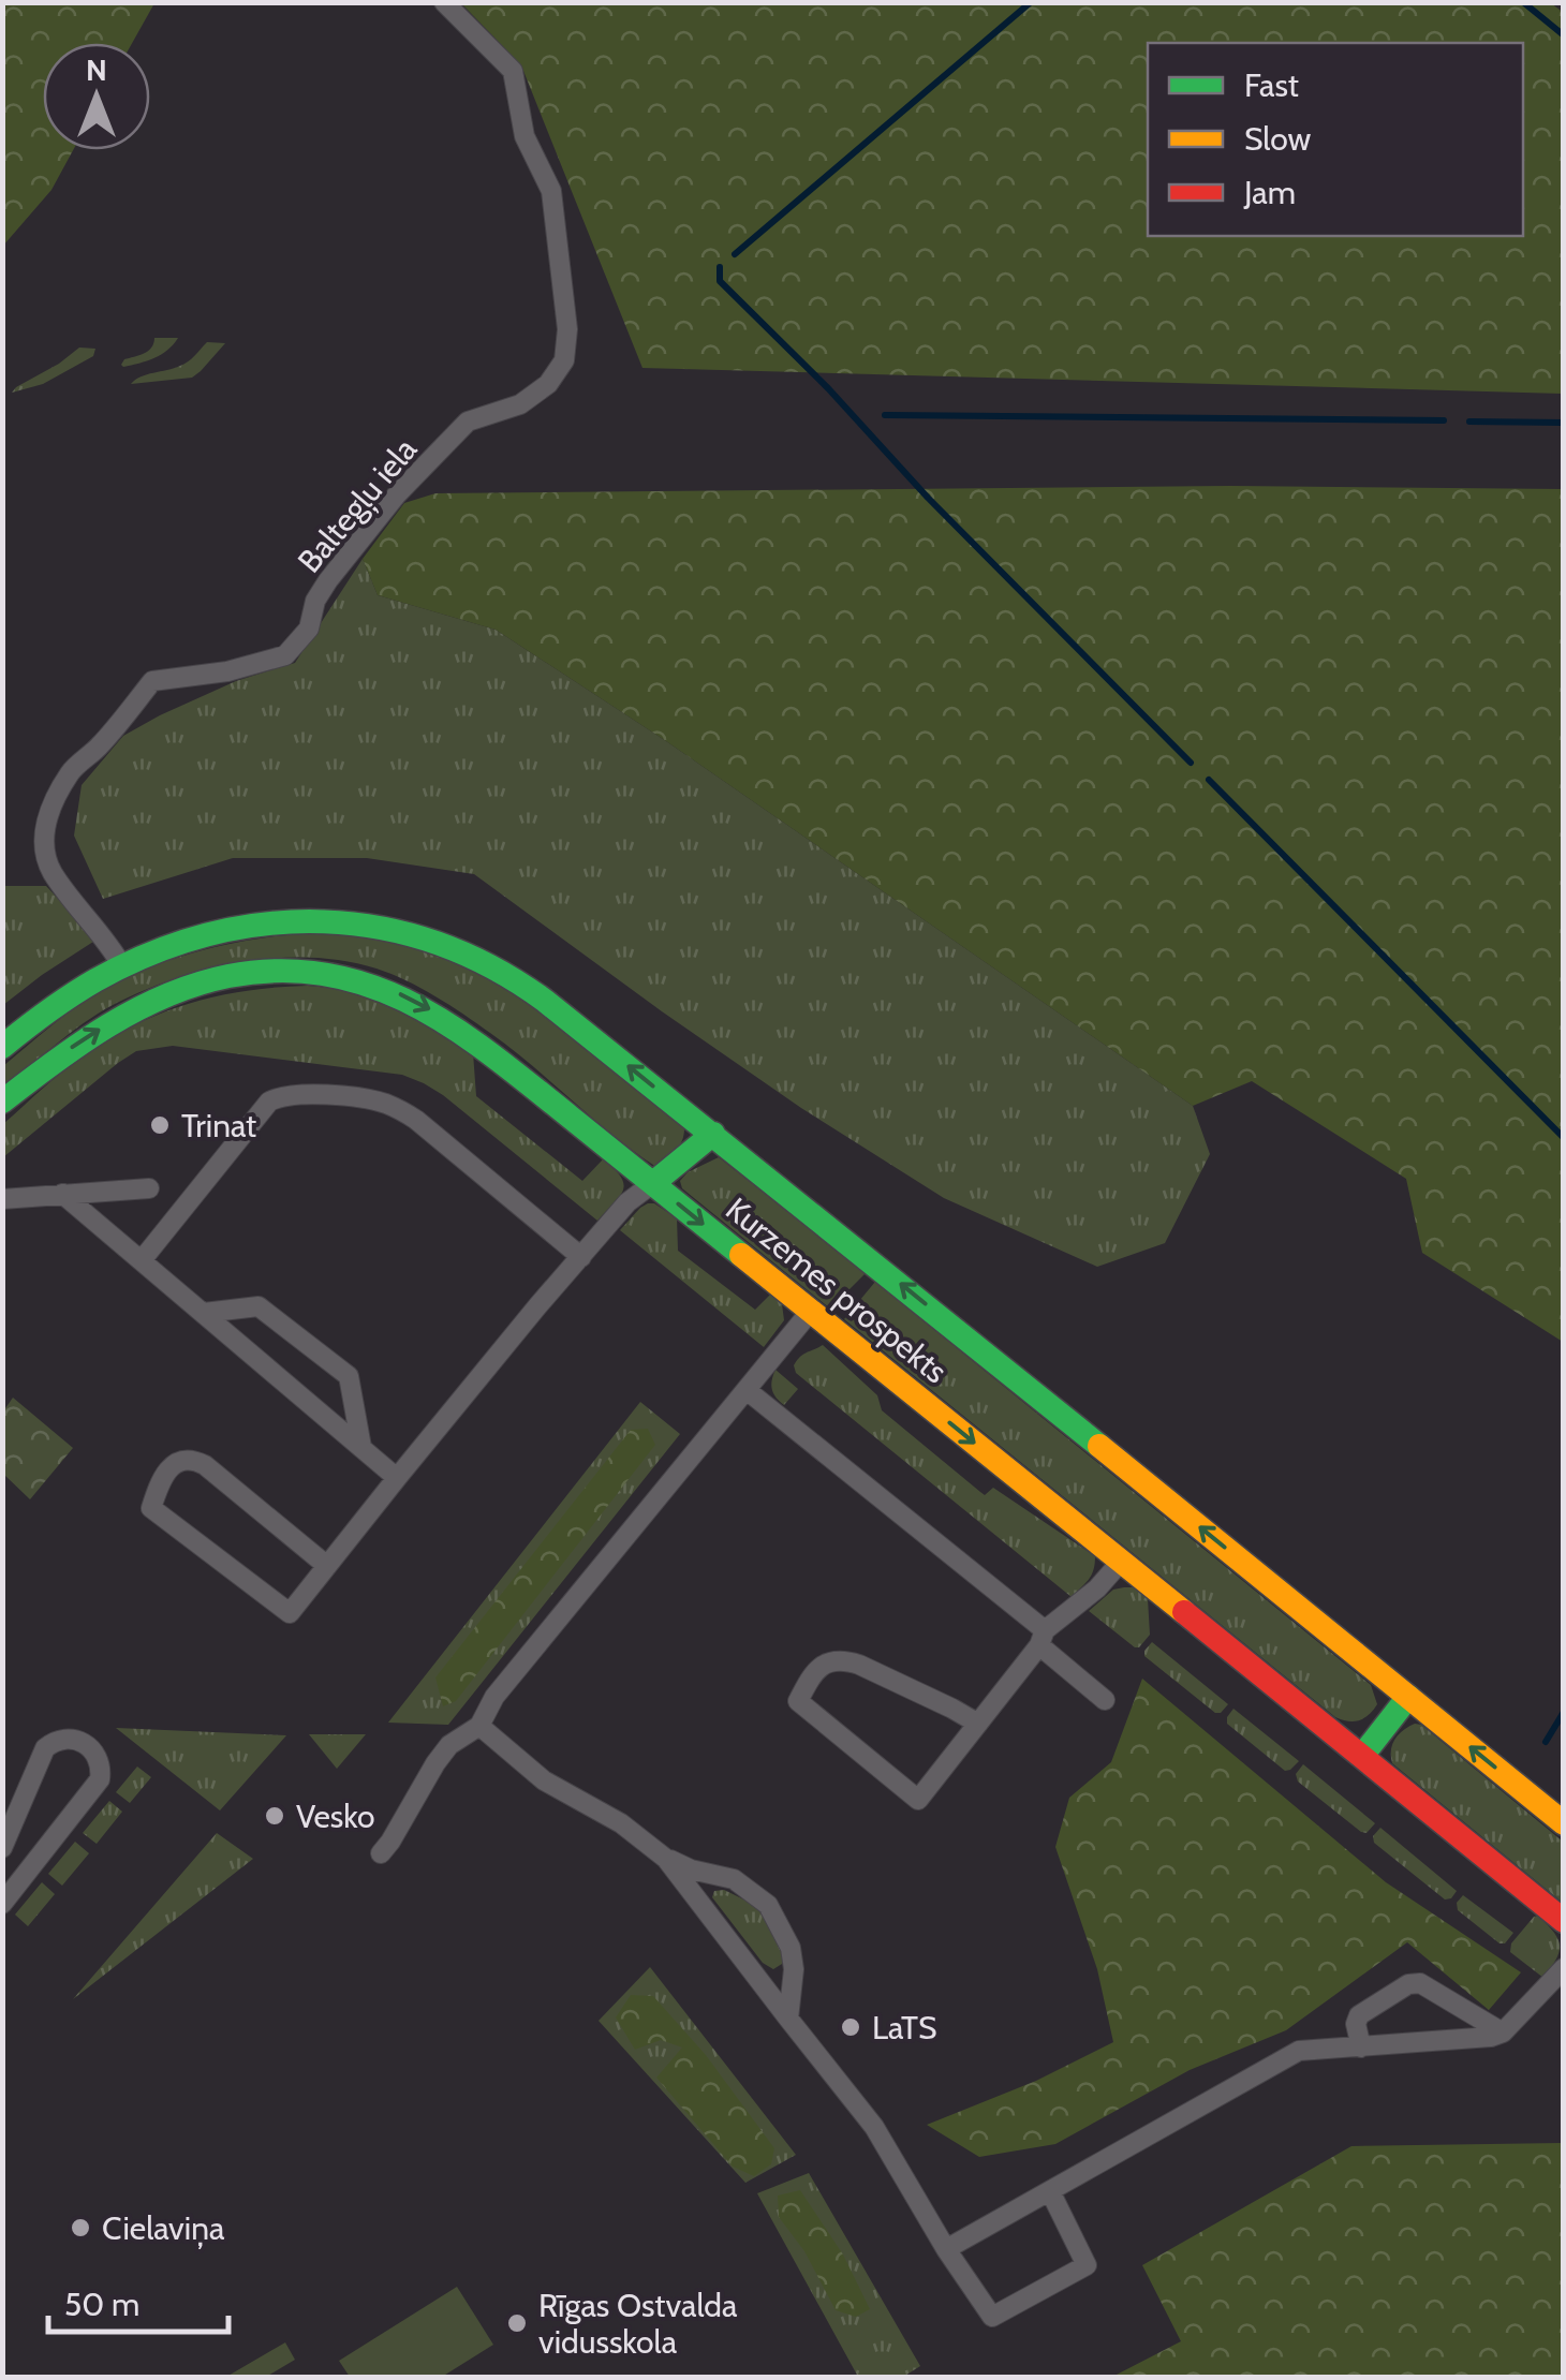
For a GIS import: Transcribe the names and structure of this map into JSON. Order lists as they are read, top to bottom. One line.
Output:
{"streets":{"main road":["Kurzemes prospekts"],"street":["Baltegļu iela"]},"crossings":[["Baltegļu iela","Kurzemes prospekts"]],"places":["Trinat","Vesko","LaTS","Cielaviņa","Rīgas Ostvalda vidusskola"],"legend":["Fast","Slow","Jam"],"scale_bar":"50 m","north":"top"}
